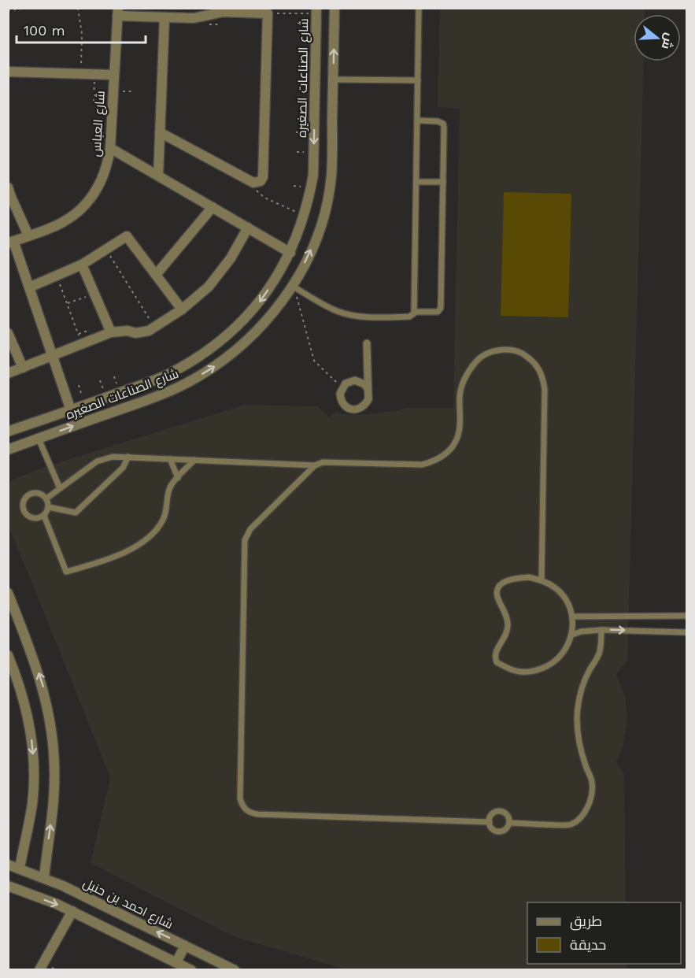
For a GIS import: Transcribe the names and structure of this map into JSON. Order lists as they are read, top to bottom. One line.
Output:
{"streets":{"street":["شارع الصناعات الصغيره","شارع العباس","شارع احمد بن حنبل"]},"legend":["طريق","حديقة"],"scale_bar":"100 m","north":"right"}
